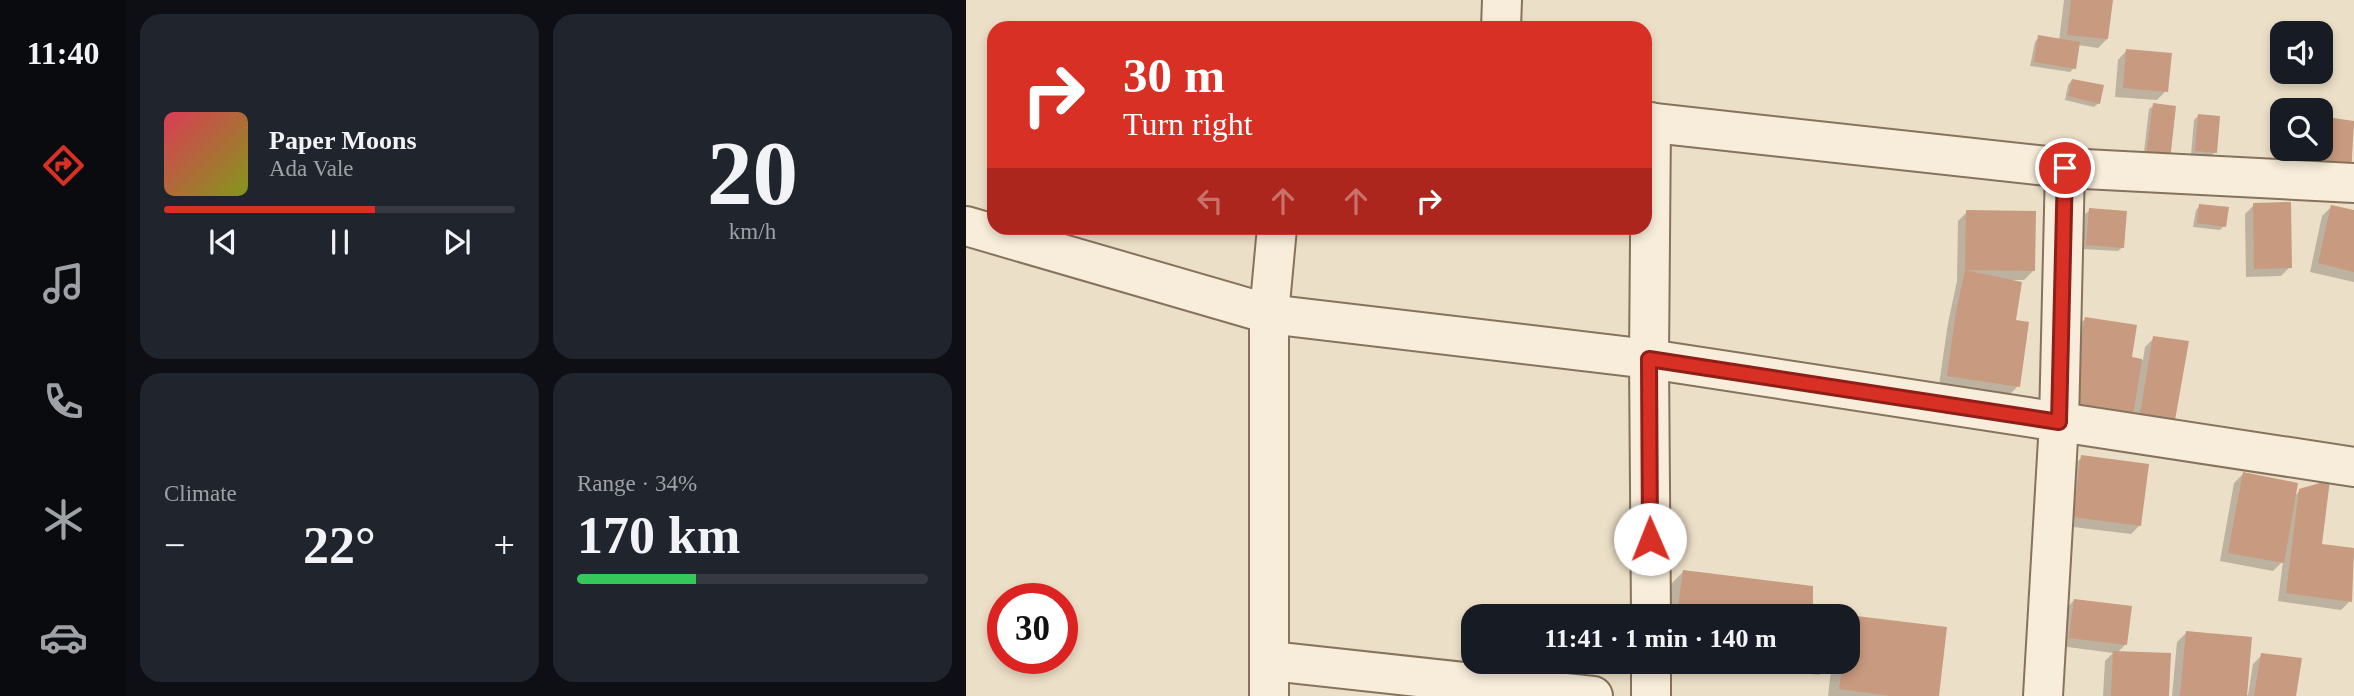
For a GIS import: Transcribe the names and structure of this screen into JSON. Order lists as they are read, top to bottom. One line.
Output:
{"page":{"tabs":"11:40","tile":[["20","km/h"],"Climate",["Range · 34%","170 km"]],"turn":["30 m","Turn right"],"song":["Paper Moons","Ada Vale"],"heat":["−","22°","+"],"limit":"30","trip":"11:41 · 1 min · 140 m"}}
